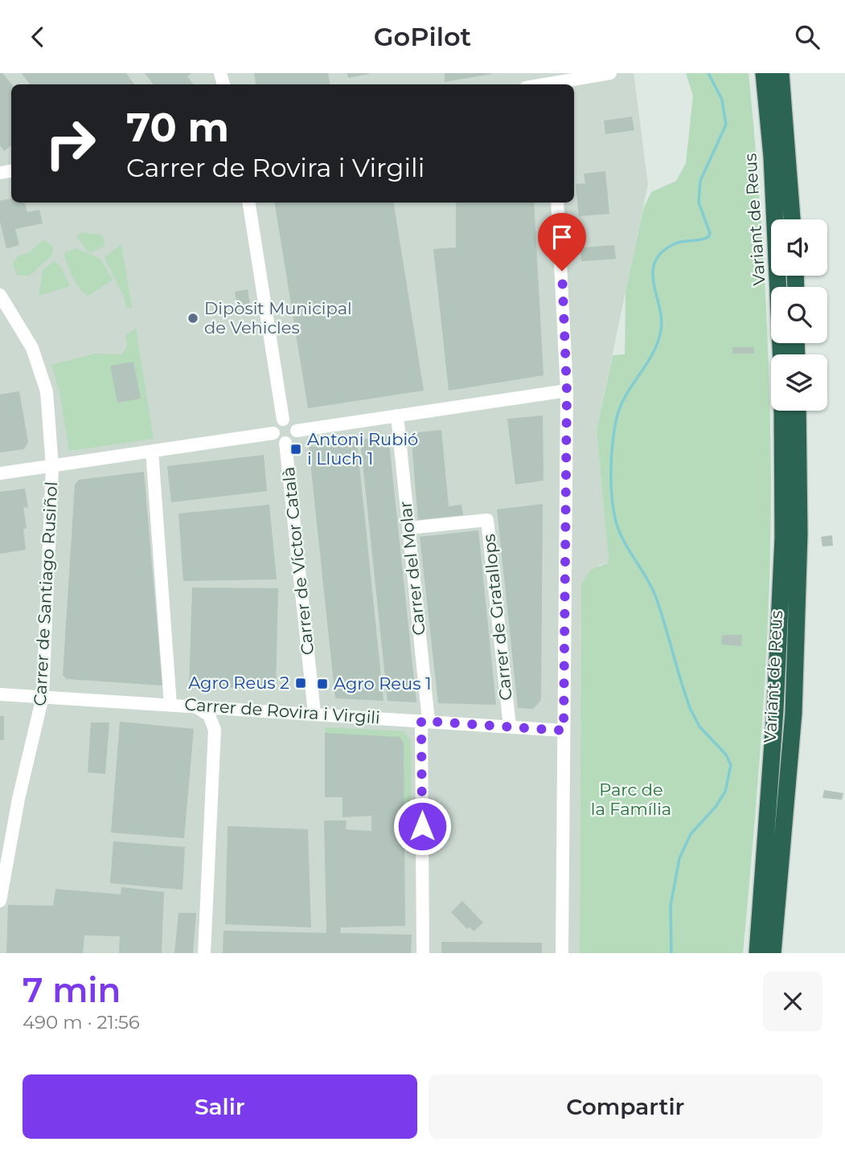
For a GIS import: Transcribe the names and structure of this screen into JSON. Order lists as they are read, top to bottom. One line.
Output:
{"streets":{"highway":["Variant de Reus"],"street":["Carrer de Víctor Català","Carrer del Molar","Carrer de Santiago Rusiñol","Carrer de Gratallops","Carrer de Rovira i Virgili"]},"crossings":[["Carrer de Víctor Català","Carrer de Rovira i Virgili"],["Carrer del Molar","Carrer de Gratallops"],["Carrer del Molar","Carrer de Rovira i Virgili"],["Carrer de Santiago Rusiñol","Carrer de Rovira i Virgili"],["Carrer de Gratallops","Carrer de Rovira i Virgili"]],"parks":["Parc de la Família"],"places":{"other":["Dipòsit Municipal de Vehicles"],"transit":["Antoni Rubió i Lluch 1","Agro Reus 2","Agro Reus 1"]},"page":{"header":"GoPilot","turn":["70 m","Carrer de Rovira i Virgili"],"heading":["7 min","490 m · 21:56"],"buttons":["Salir","Compartir"]}}
